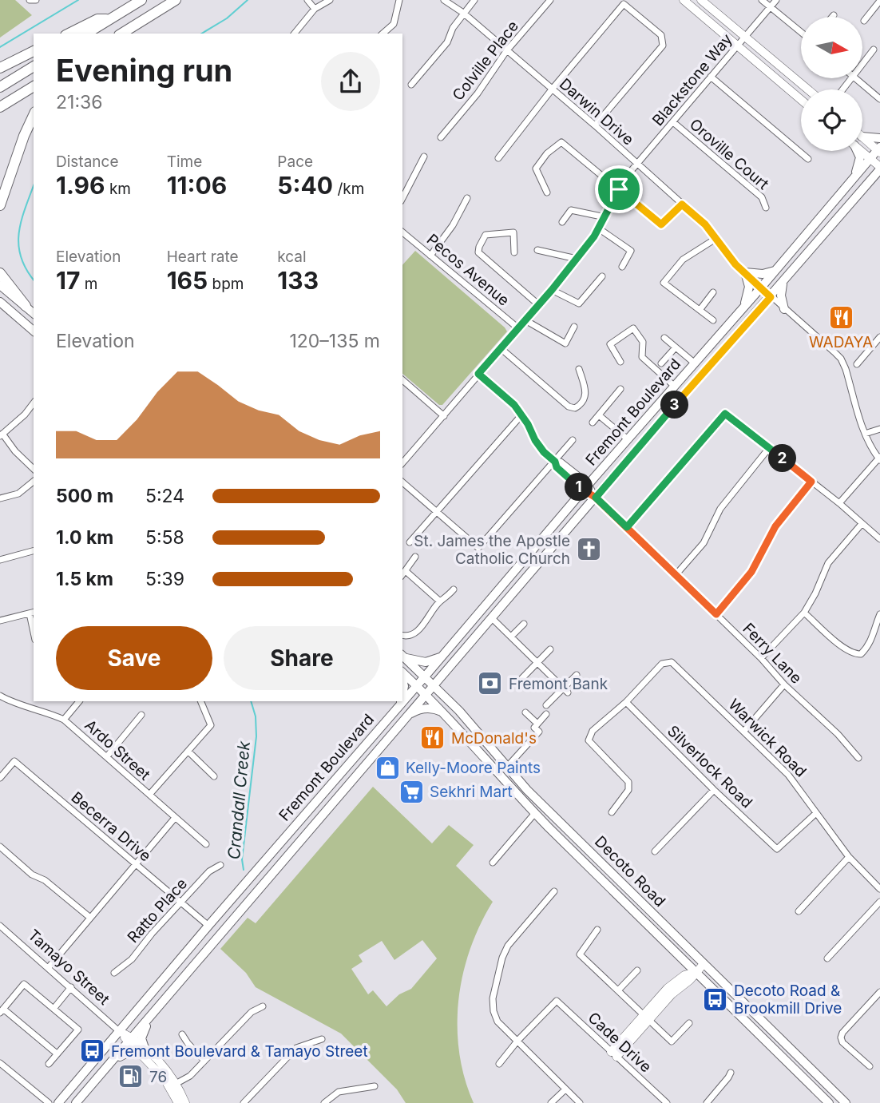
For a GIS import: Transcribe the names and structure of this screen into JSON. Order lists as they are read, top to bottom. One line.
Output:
{"streets":{"main road":["Fremont Boulevard","Decoto Road","Tamayo Street"],"street":["Colville Place","Blackstone Way","Darwin Drive","Oroville Court","Pecos Avenue","Ferry Lane","Warwick Road","Ardo Street","Silverlock Road","Becerra Drive","Ratto Place","Cade Drive"]},"crossings":[["Colville Place","Darwin Drive"],["Blackstone Way","Darwin Drive"],["Blackstone Way","Oroville Court"],["Blackstone Way","Pecos Avenue"],["Blackstone Way","Ferry Lane"],["Darwin Drive","Fremont Boulevard"],["Fremont Boulevard","Ferry Lane"],["Fremont Boulevard","Becerra Drive"],["Fremont Boulevard","Decoto Road"],["Fremont Boulevard","Tamayo Street"],["Warwick Road","Silverlock Road"],["Becerra Drive","Ratto Place"]],"water":["Crandall Creek"],"places":{"restaurant":["WADAYA","McDonald's"],"church":["St. James the Apostle Catholic Church"],"bank":["Fremont Bank"],"shop":["Kelly-Moore Paints"],"supermarket":["Sekhri Mart"],"bus stop":["Decoto Road & Brookmill Drive","Fremont Boulevard & Tamayo Street"],"fuel station":["76"]},"north":"right","page":{"heading":["Evening run","21:36"],"stats":[["Distance","1.96 km"],["Time","11:06"],["Pace","5:40 /km"],["Elevation","17 m"],["Heart rate","165 bpm"],["kcal","133"]],"chart":["Elevation","120–135 m"],"pins":["3","2","1"],"list":[{"name":"500 m","note":"5:24"},{"name":"1.0 km","note":"5:58"},{"name":"1.5 km","note":"5:39"}],"buttons":["Save","Share"]}}
